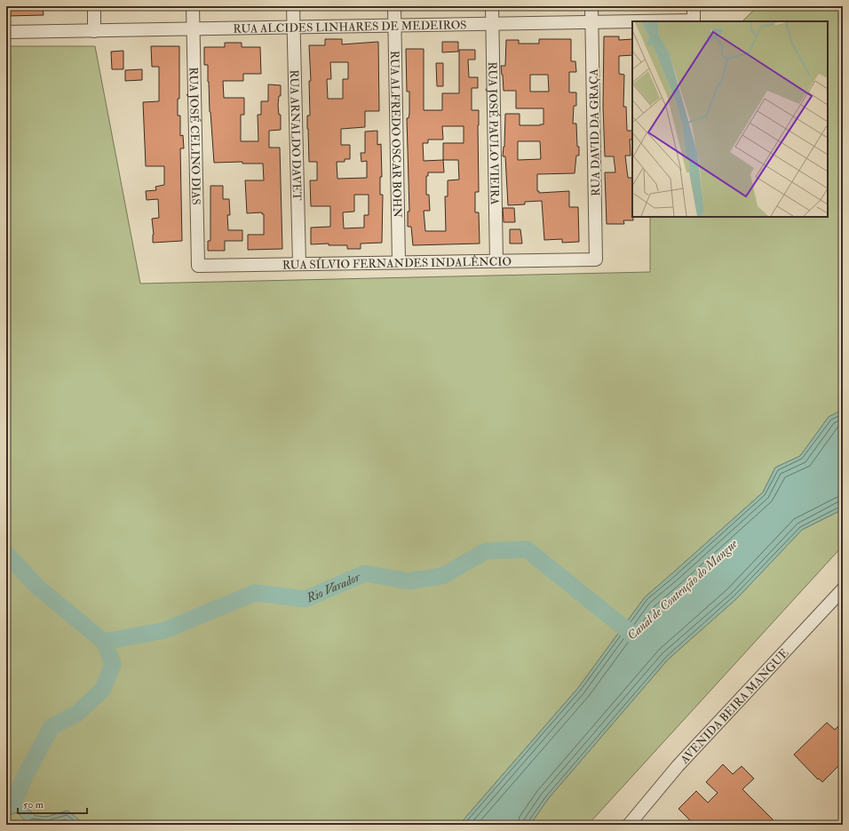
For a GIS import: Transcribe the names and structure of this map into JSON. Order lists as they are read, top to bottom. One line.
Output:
{"streets":{"street":["RUA ALCIDES LINHARES DE MEDEIROS","RUA DAVID DA GRAÇA","RUA JOSÉ PAULO VIEIRA","RUA ALFREDO OSCAR BOHN","RUA ARNALDO DAVET","RUA JOSÉ CELINO DIAS","RUA SÍLVIO FERNANDES INDALÊNCIO","AVENIDA BEIRA MANGUE"]},"crossings":[["RUA ALCIDES LINHARES DE MEDEIROS","RUA DAVID DA GRAÇA"],["RUA ALCIDES LINHARES DE MEDEIROS","RUA JOSÉ PAULO VIEIRA"],["RUA ALCIDES LINHARES DE MEDEIROS","RUA ALFREDO OSCAR BOHN"],["RUA ALCIDES LINHARES DE MEDEIROS","RUA ARNALDO DAVET"],["RUA ALCIDES LINHARES DE MEDEIROS","RUA JOSÉ CELINO DIAS"],["RUA DAVID DA GRAÇA","RUA SÍLVIO FERNANDES INDALÊNCIO"],["RUA JOSÉ PAULO VIEIRA","RUA SÍLVIO FERNANDES INDALÊNCIO"],["RUA ALFREDO OSCAR BOHN","RUA SÍLVIO FERNANDES INDALÊNCIO"],["RUA ARNALDO DAVET","RUA SÍLVIO FERNANDES INDALÊNCIO"],["RUA JOSÉ CELINO DIAS","RUA SÍLVIO FERNANDES INDALÊNCIO"]],"water":["Rio Varador","Canal de Contenção do Mangue"],"scale_bar":"50 m"}
